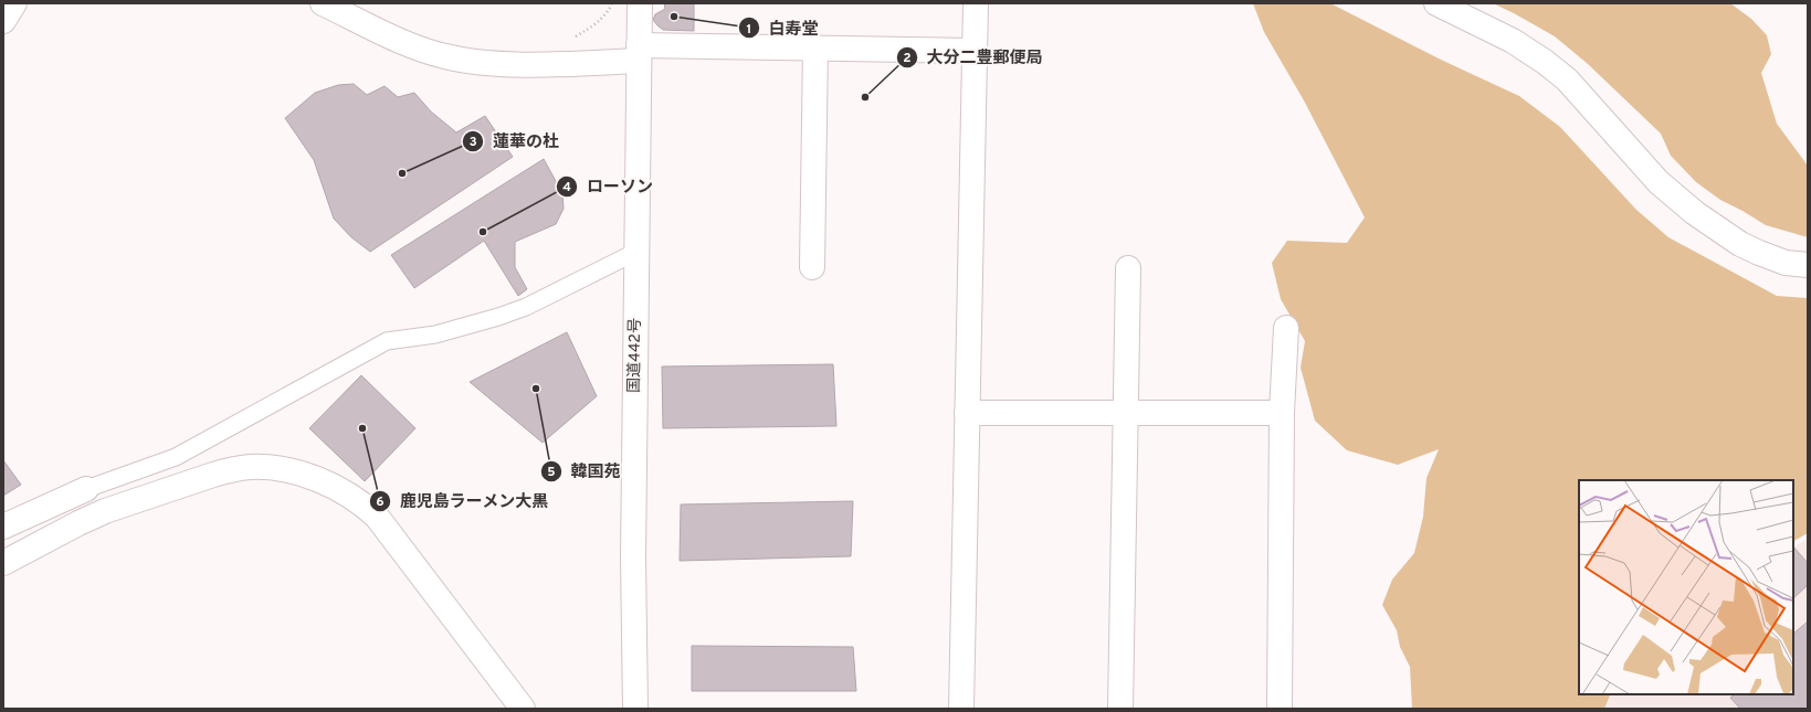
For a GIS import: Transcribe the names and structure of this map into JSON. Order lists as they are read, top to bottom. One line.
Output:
{"streets":{"main road":["国道442号"]},"places":["白寿堂","大分二豊郵便局","蓮華の杜","ローソン","韓国苑","鹿児島ラーメン大黒"]}
